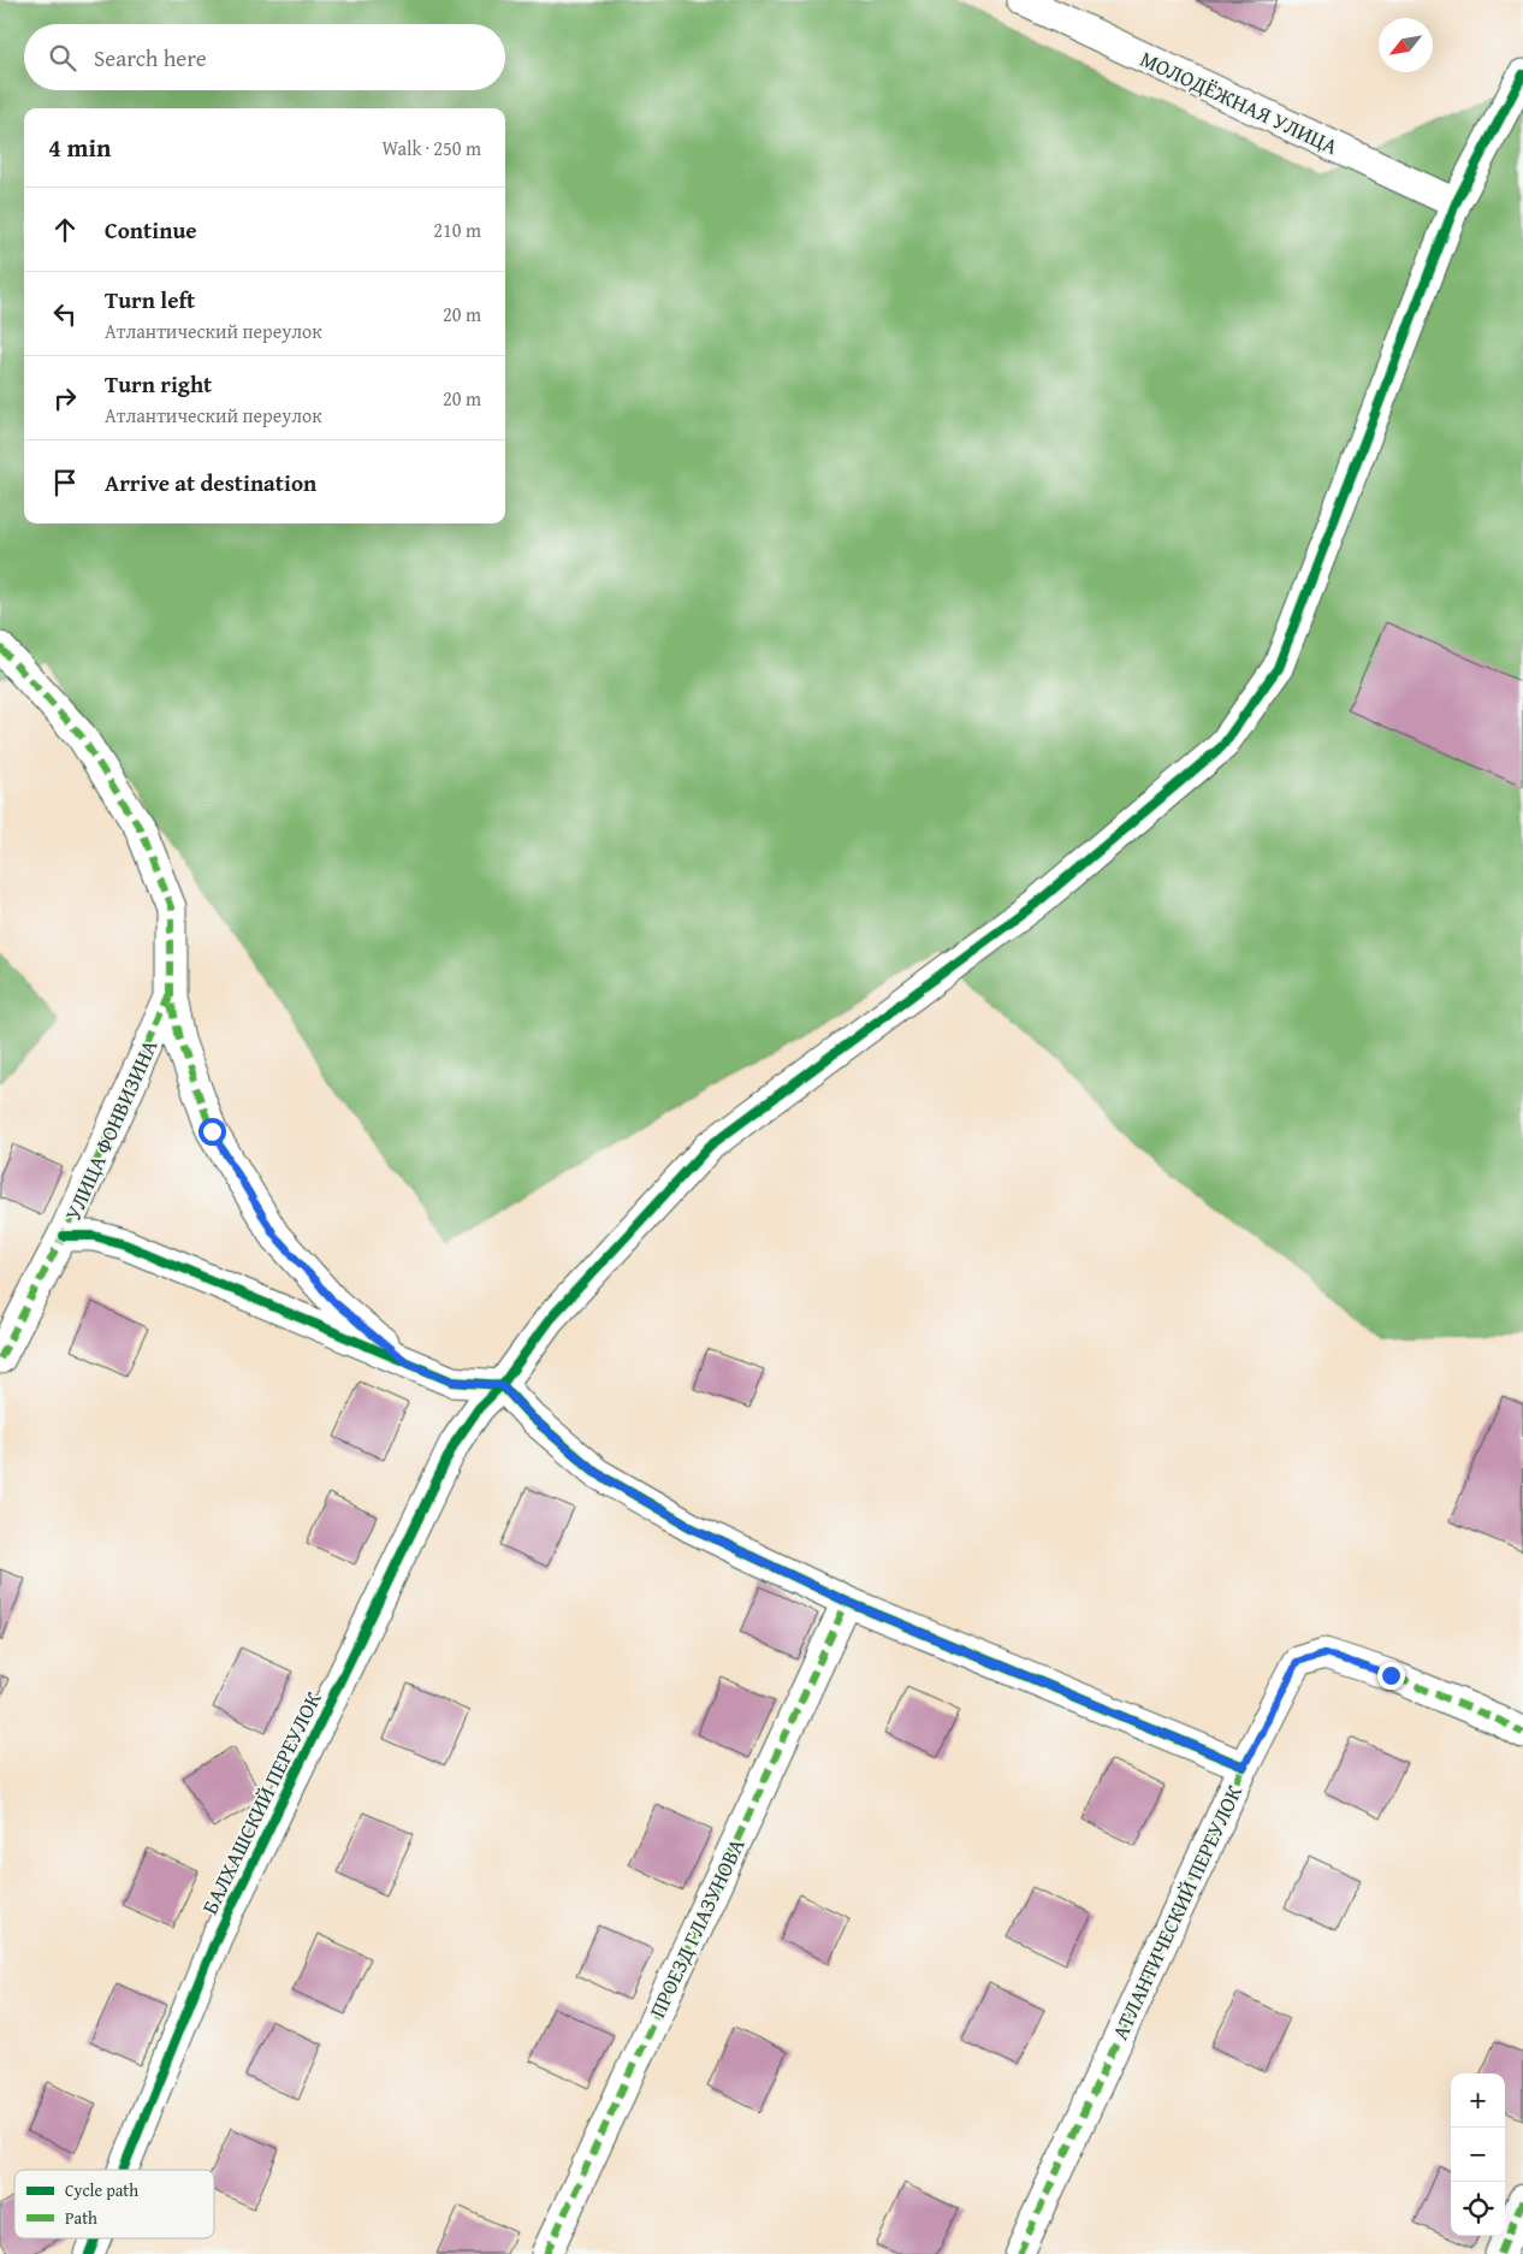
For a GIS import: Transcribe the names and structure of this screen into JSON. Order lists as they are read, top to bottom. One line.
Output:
{"streets":{"street":["МОЛОДЁЖНАЯ УЛИЦА","УЛИЦА ФОНВИЗИНА","БАЛХАШСКИЙ ПЕРЕУЛОК","АТЛАНТИЧЕСКИЙ ПЕРЕУЛОК","ПРОЕЗД ГЛАЗУНОВА"]},"crossings":[["МОЛОДЁЖНАЯ УЛИЦА","БАЛХАШСКИЙ ПЕРЕУЛОК"]],"legend":["Cycle path","Path"],"north":"bottom left","page":{"search":"Search here","heading":["4 min","Walk · 250 m"],"list":[["Continue","210 m"],["Turn left","Атлантический переулок","20 m"],["Turn right","Атлантический переулок","20 m"],"Arrive at destination"],"map_buttons":["+","−"]}}
